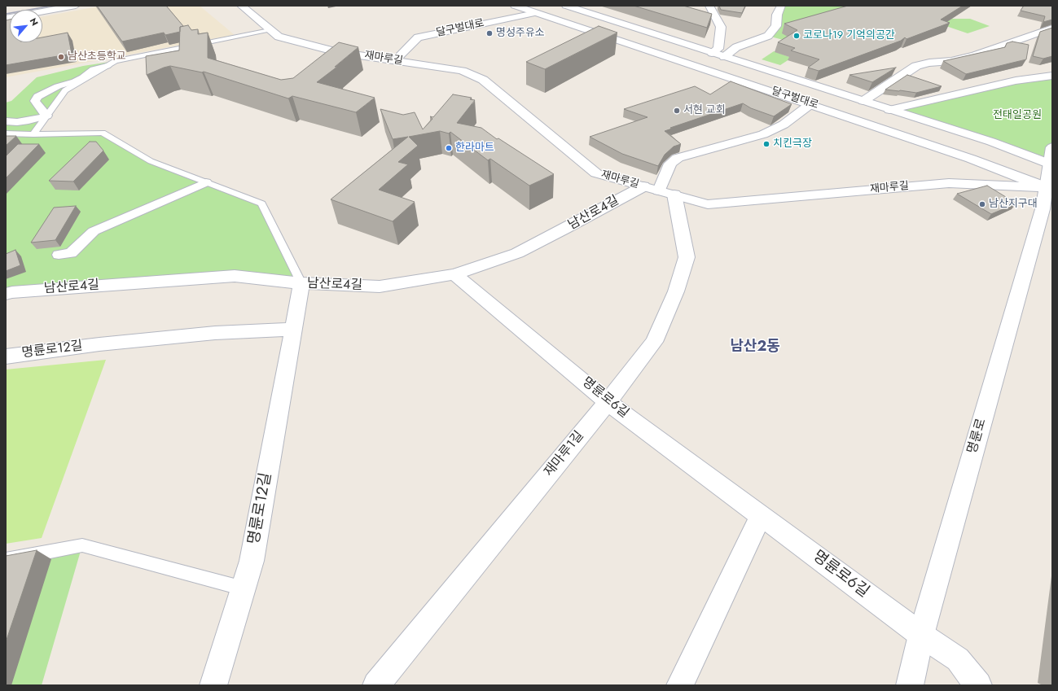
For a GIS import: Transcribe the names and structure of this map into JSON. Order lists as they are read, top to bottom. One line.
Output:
{"streets":{"street":["달구벌대로","재마루길","남산로4길","명륜로12길","명륜로6길","명륜로","재마루1길"]},"crossings":[["달구벌대로","재마루길"],["달구벌대로","명륜로"],["재마루길","남산로4길"],["재마루길","명륜로"],["재마루길","재마루1길"],["남산로4길","명륜로12길"],["남산로4길","명륜로6길"],["명륜로6길","명륜로"],["명륜로6길","재마루1길"]],"districts":["남산2동"],"parks":["전태일공원"],"places":["명성주유소","코로나19 기억의공간","남산초등학교","서현 교회","치킨극장","한라마트","남산지구대"],"north":"top right"}
